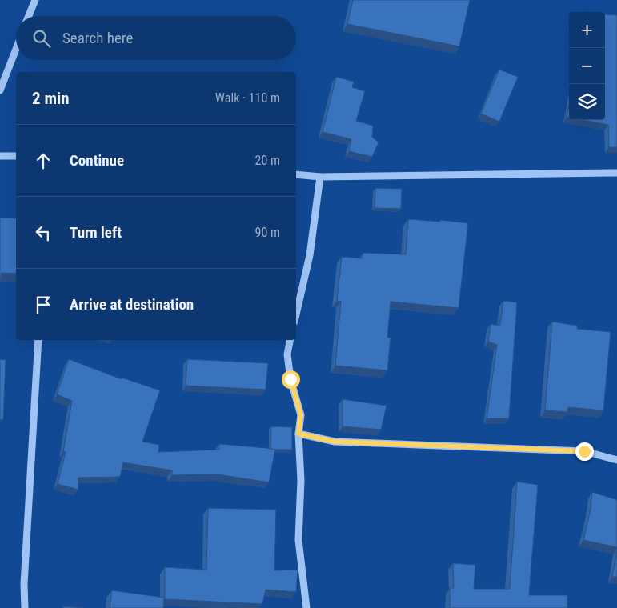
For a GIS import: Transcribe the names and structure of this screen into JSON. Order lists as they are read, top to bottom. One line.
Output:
{"page":{"map_buttons":["+","−"],"search":"Search here","heading":["2 min","Walk · 110 m"],"list":[["Continue","20 m"],["Turn left","90 m"],"Arrive at destination"]}}
